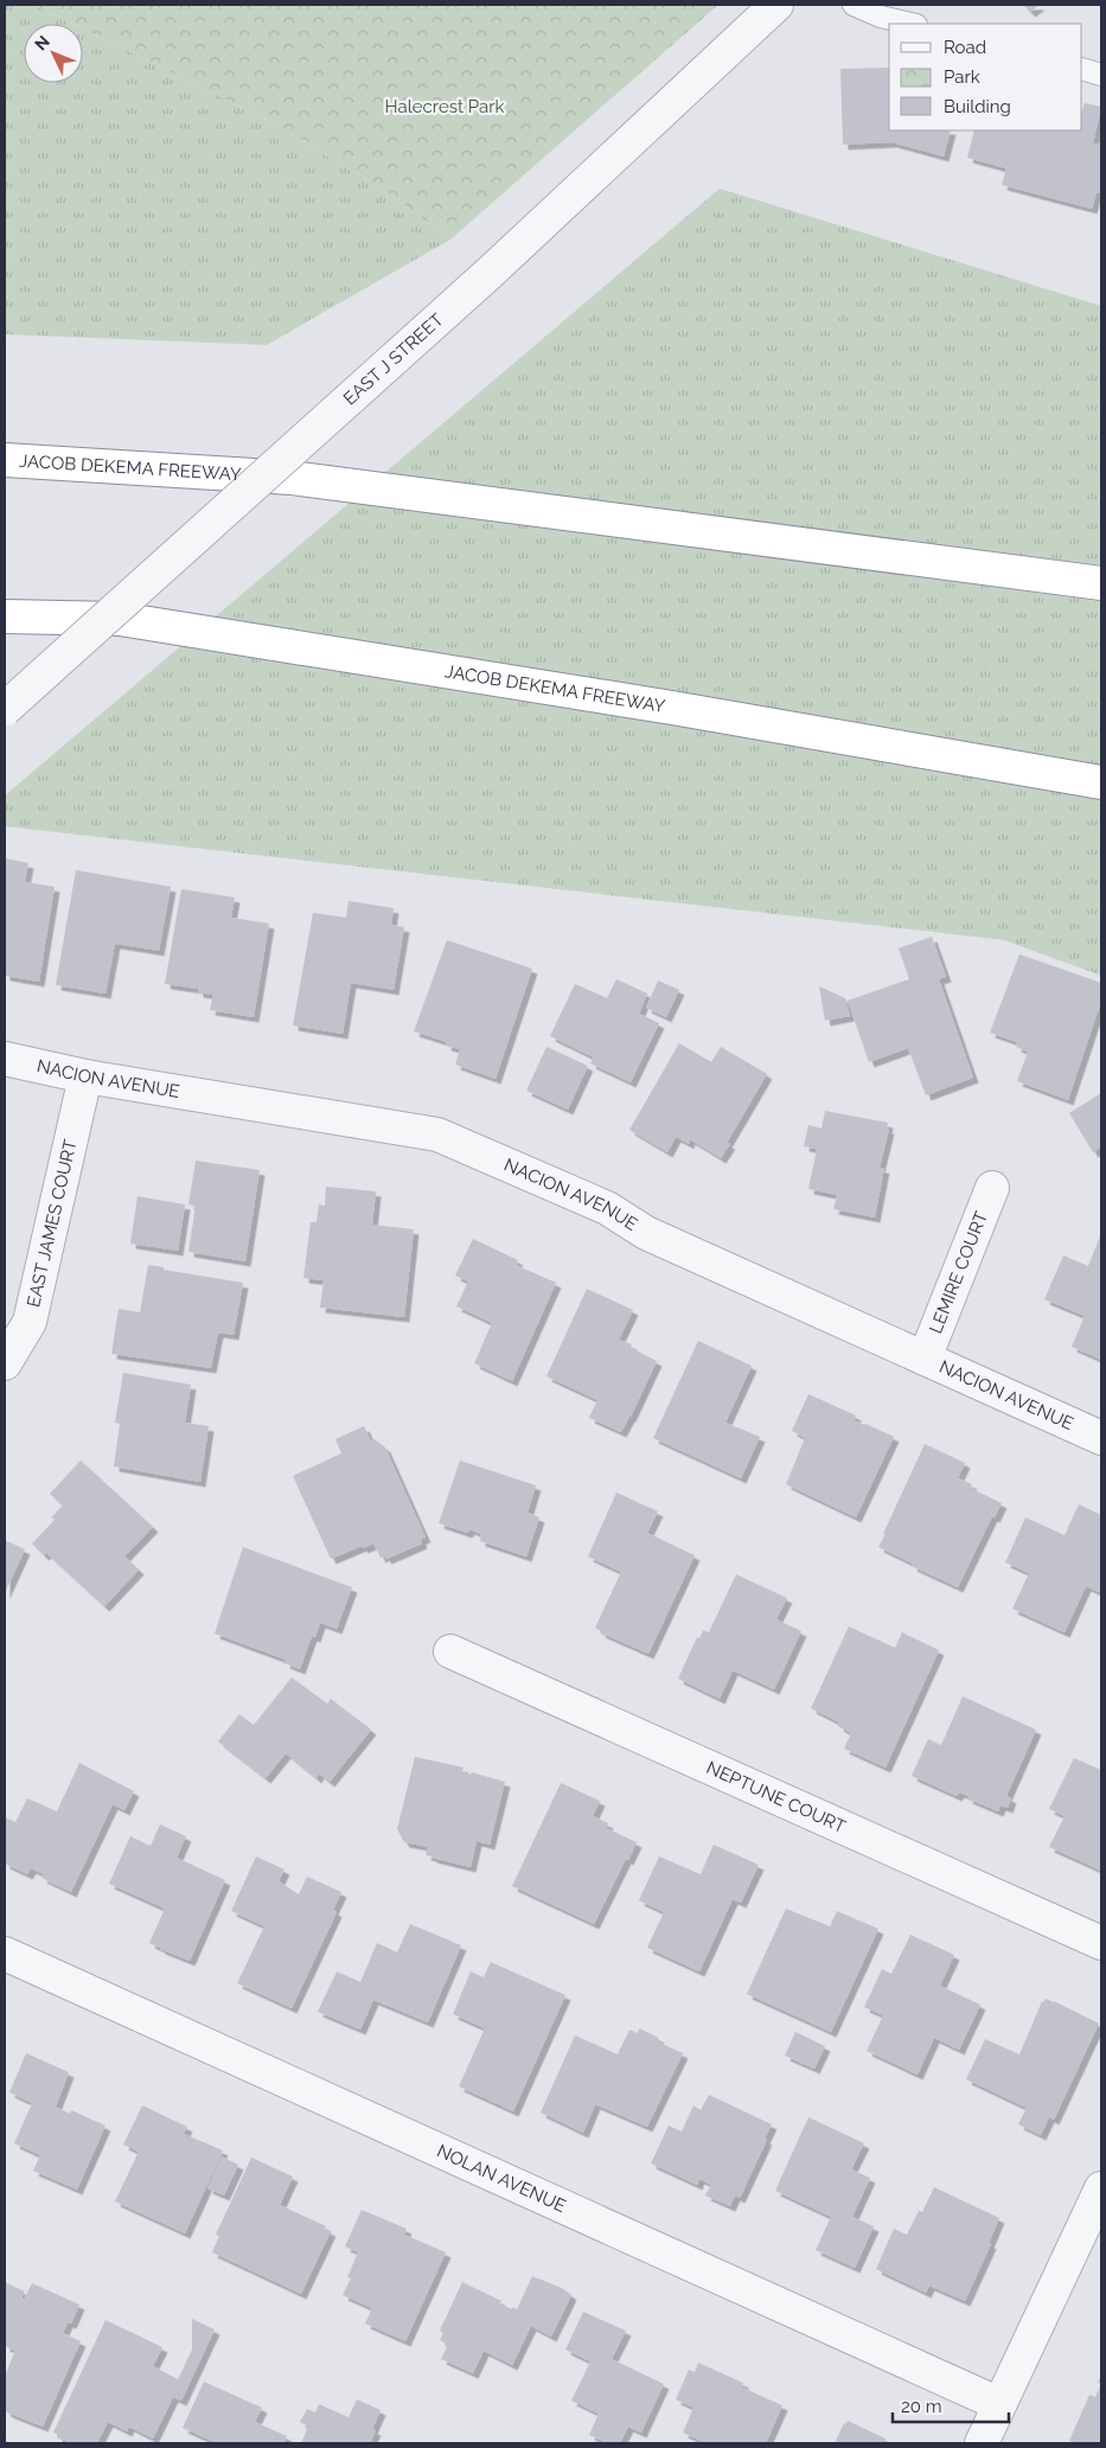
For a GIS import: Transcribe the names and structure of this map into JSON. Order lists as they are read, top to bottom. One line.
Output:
{"streets":{"highway":["JACOB DEKEMA FREEWAY"],"street":["EAST J STREET","NACION AVENUE","EAST JAMES COURT","LEMIRE COURT","NEPTUNE COURT","NOLAN AVENUE"]},"crossings":[["NACION AVENUE","EAST JAMES COURT"],["NACION AVENUE","LEMIRE COURT"]],"parks":["Halecrest Park"],"legend":["Road","Park","Building"],"scale_bar":"20 m","north":"top left"}
